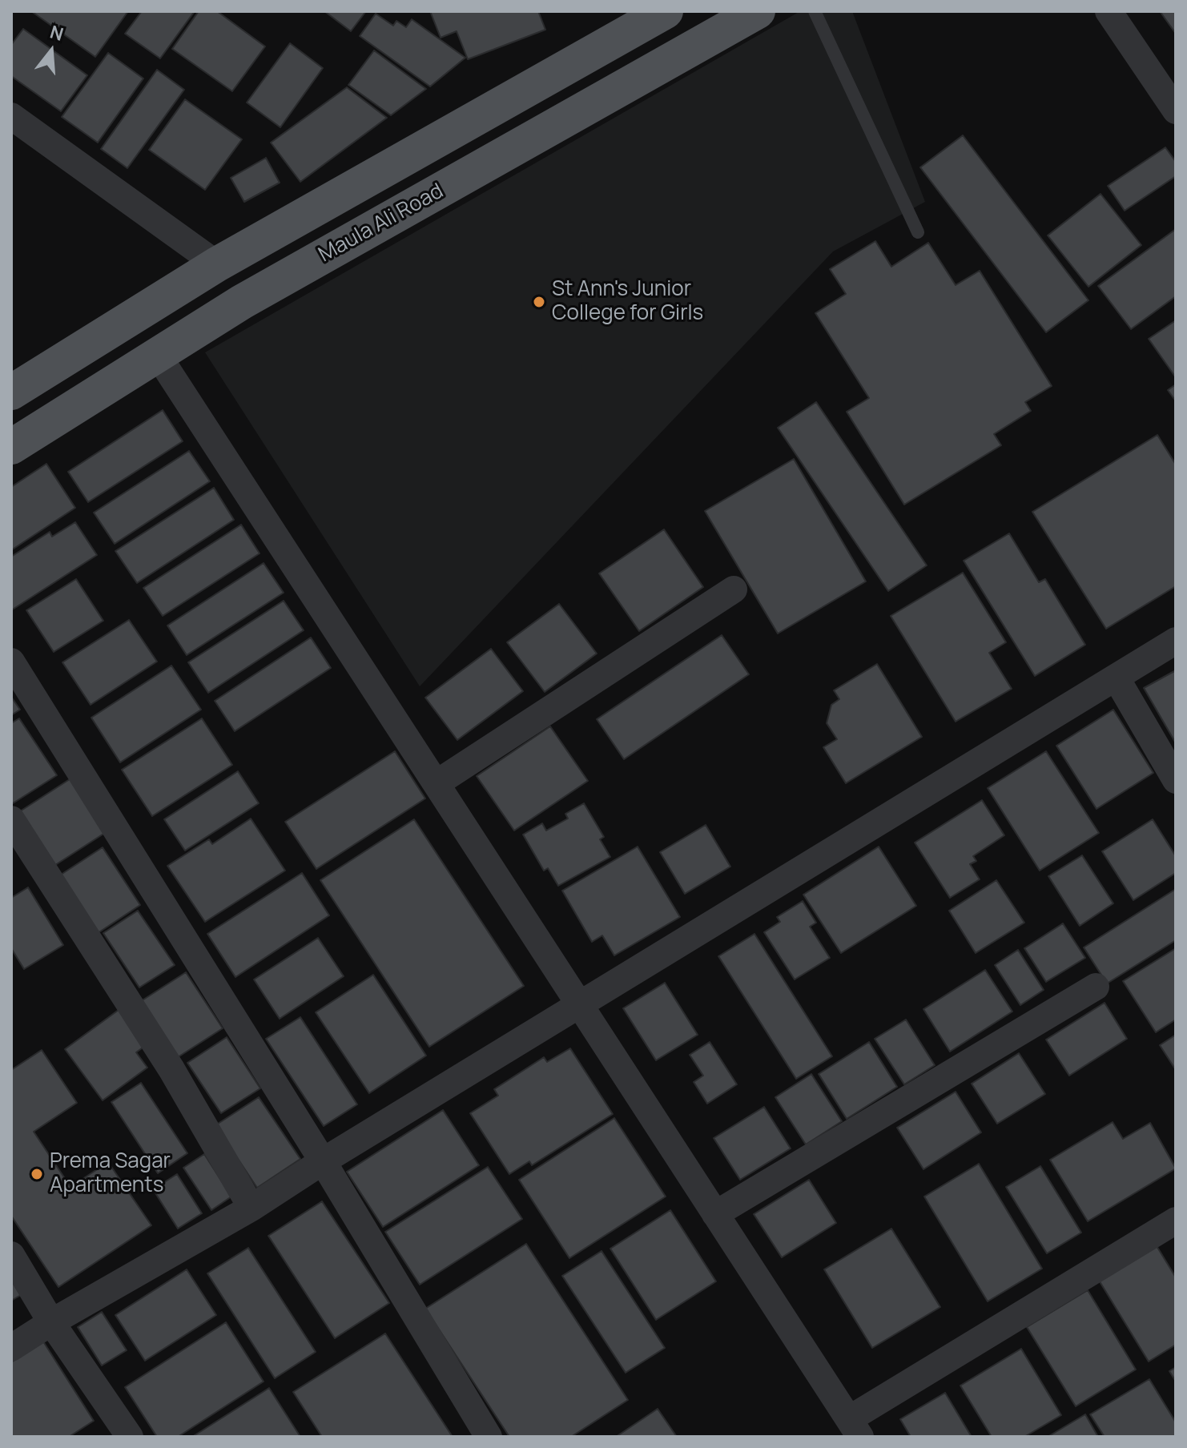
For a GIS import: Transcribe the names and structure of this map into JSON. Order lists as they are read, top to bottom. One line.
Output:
{"streets":{"main road":["Maula Ali Road"]},"places":["St Ann's Junior College for Girls","Prema Sagar Apartments"],"north":"top"}
